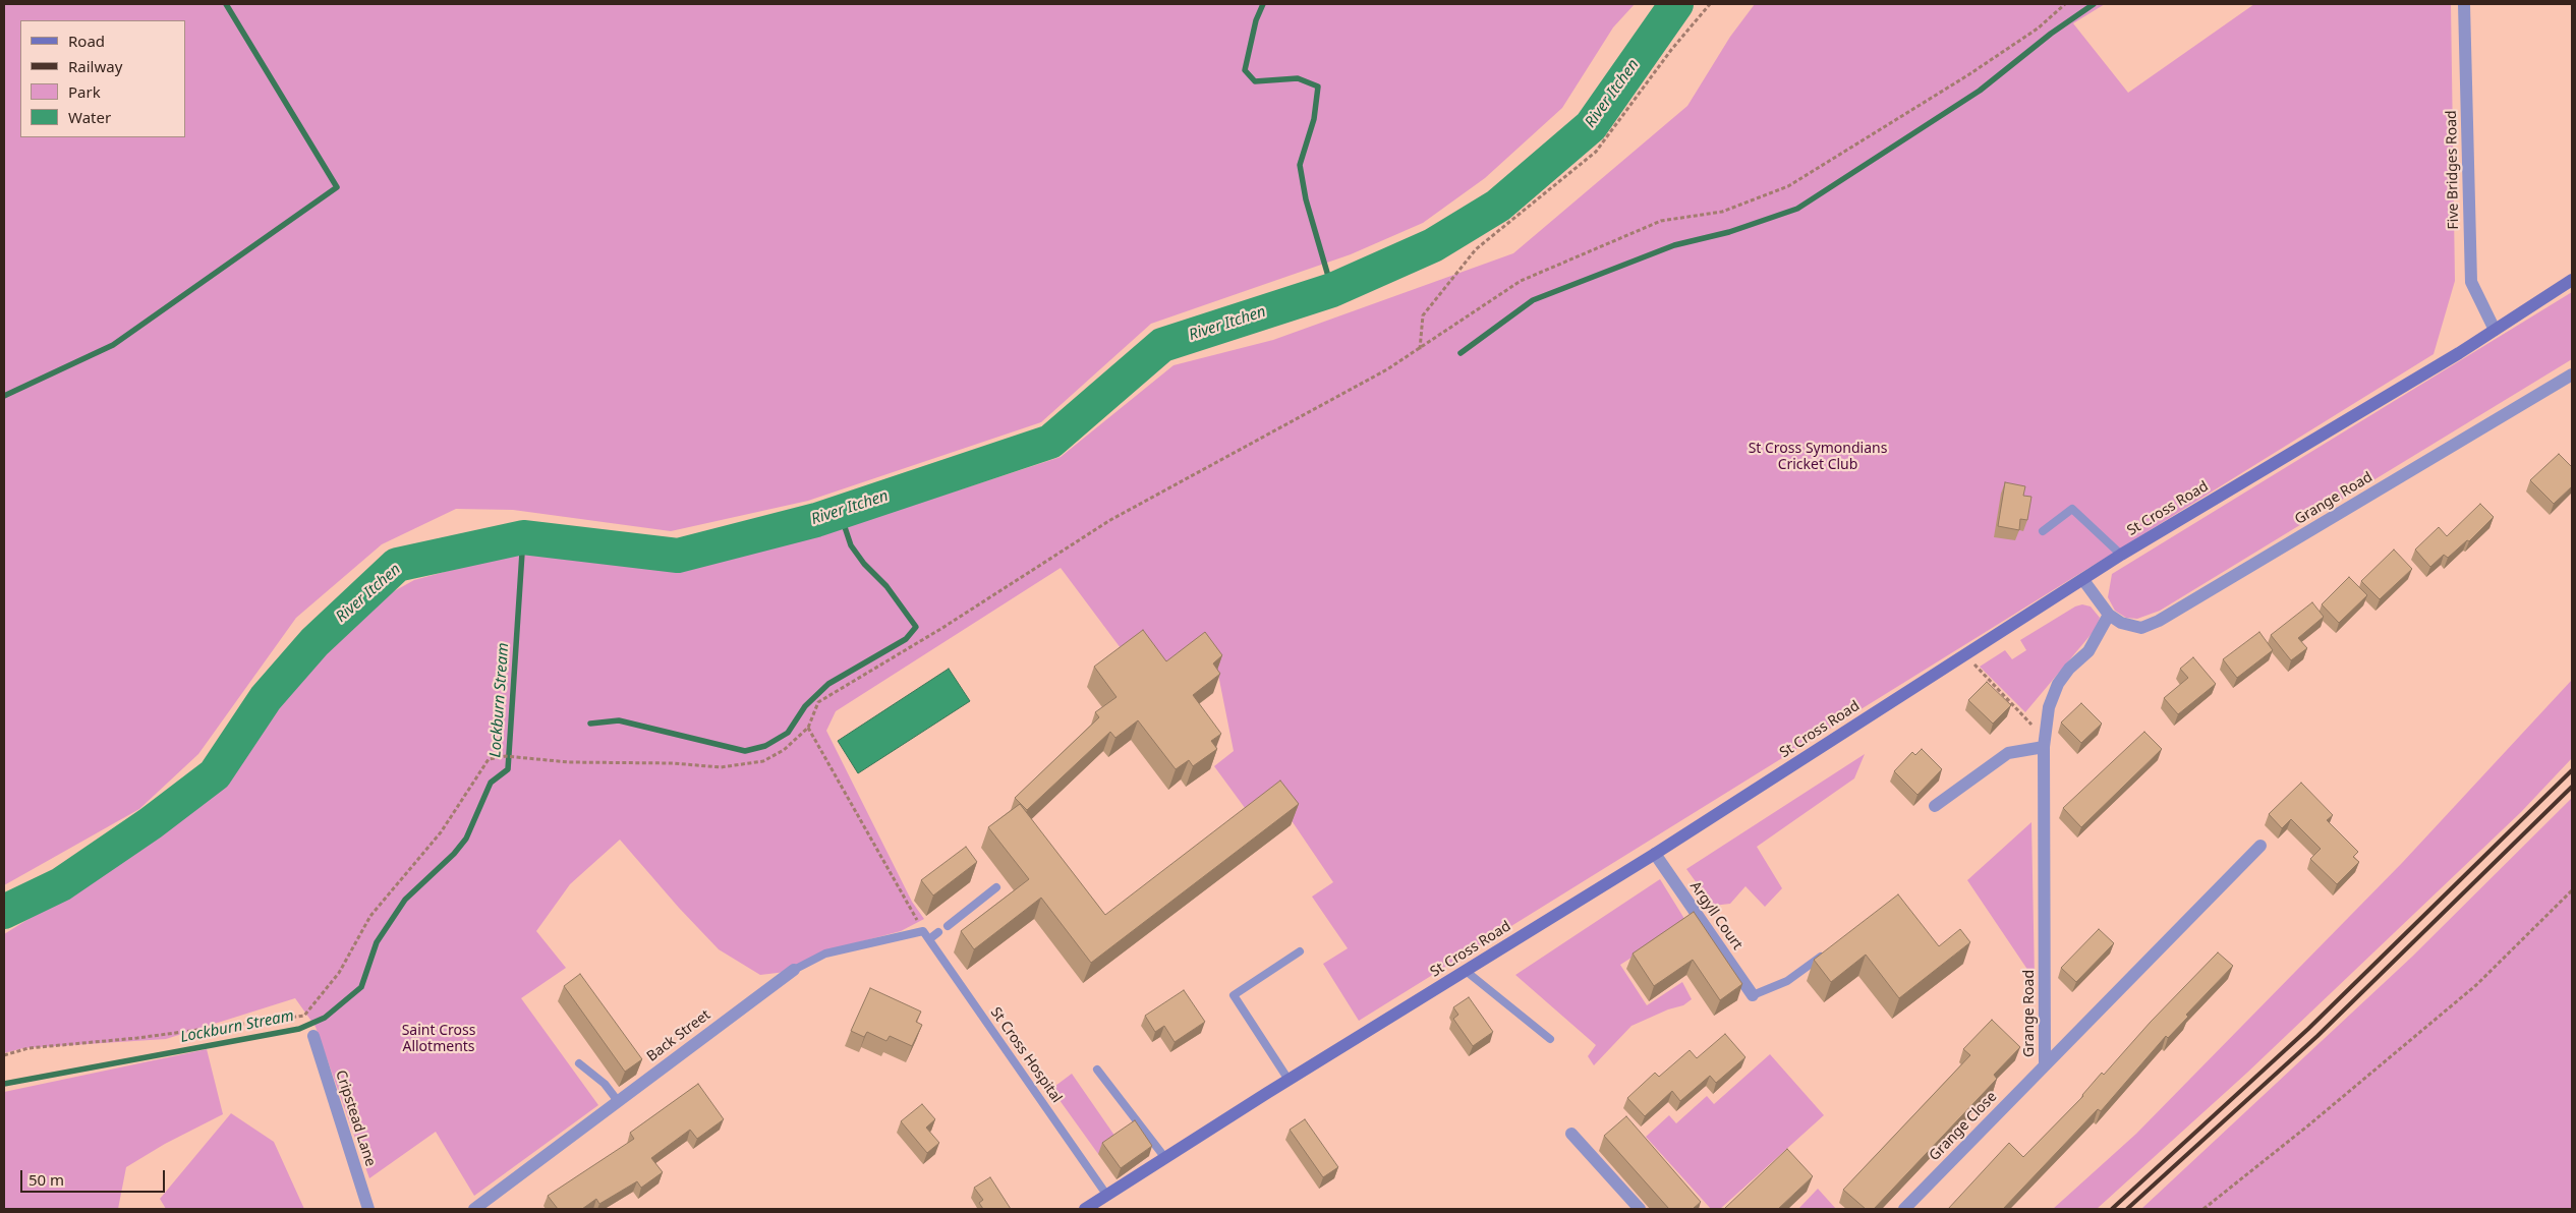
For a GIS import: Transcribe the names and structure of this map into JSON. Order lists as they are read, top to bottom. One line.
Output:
{"streets":{"main road":["St Cross Road"],"street":["Five Bridges Road","Grange Road","Argyll Court","Back Street","Cripstead Lane","Grange Close"],"lane":["St Cross Hospital"]},"crossings":[["Five Bridges Road","St Cross Road"],["Grange Road","St Cross Road"],["Grange Road","Grange Close"],["St Cross Road","Argyll Court"],["St Cross Road","St Cross Hospital"],["Back Street","St Cross Hospital"]],"water":["River Itchen","Lockburn Stream"],"parks":["St Cross Symondians Cricket Club","Saint Cross Allotments"],"legend":["Road","Railway","Park","Water"],"scale_bar":"50 m"}
